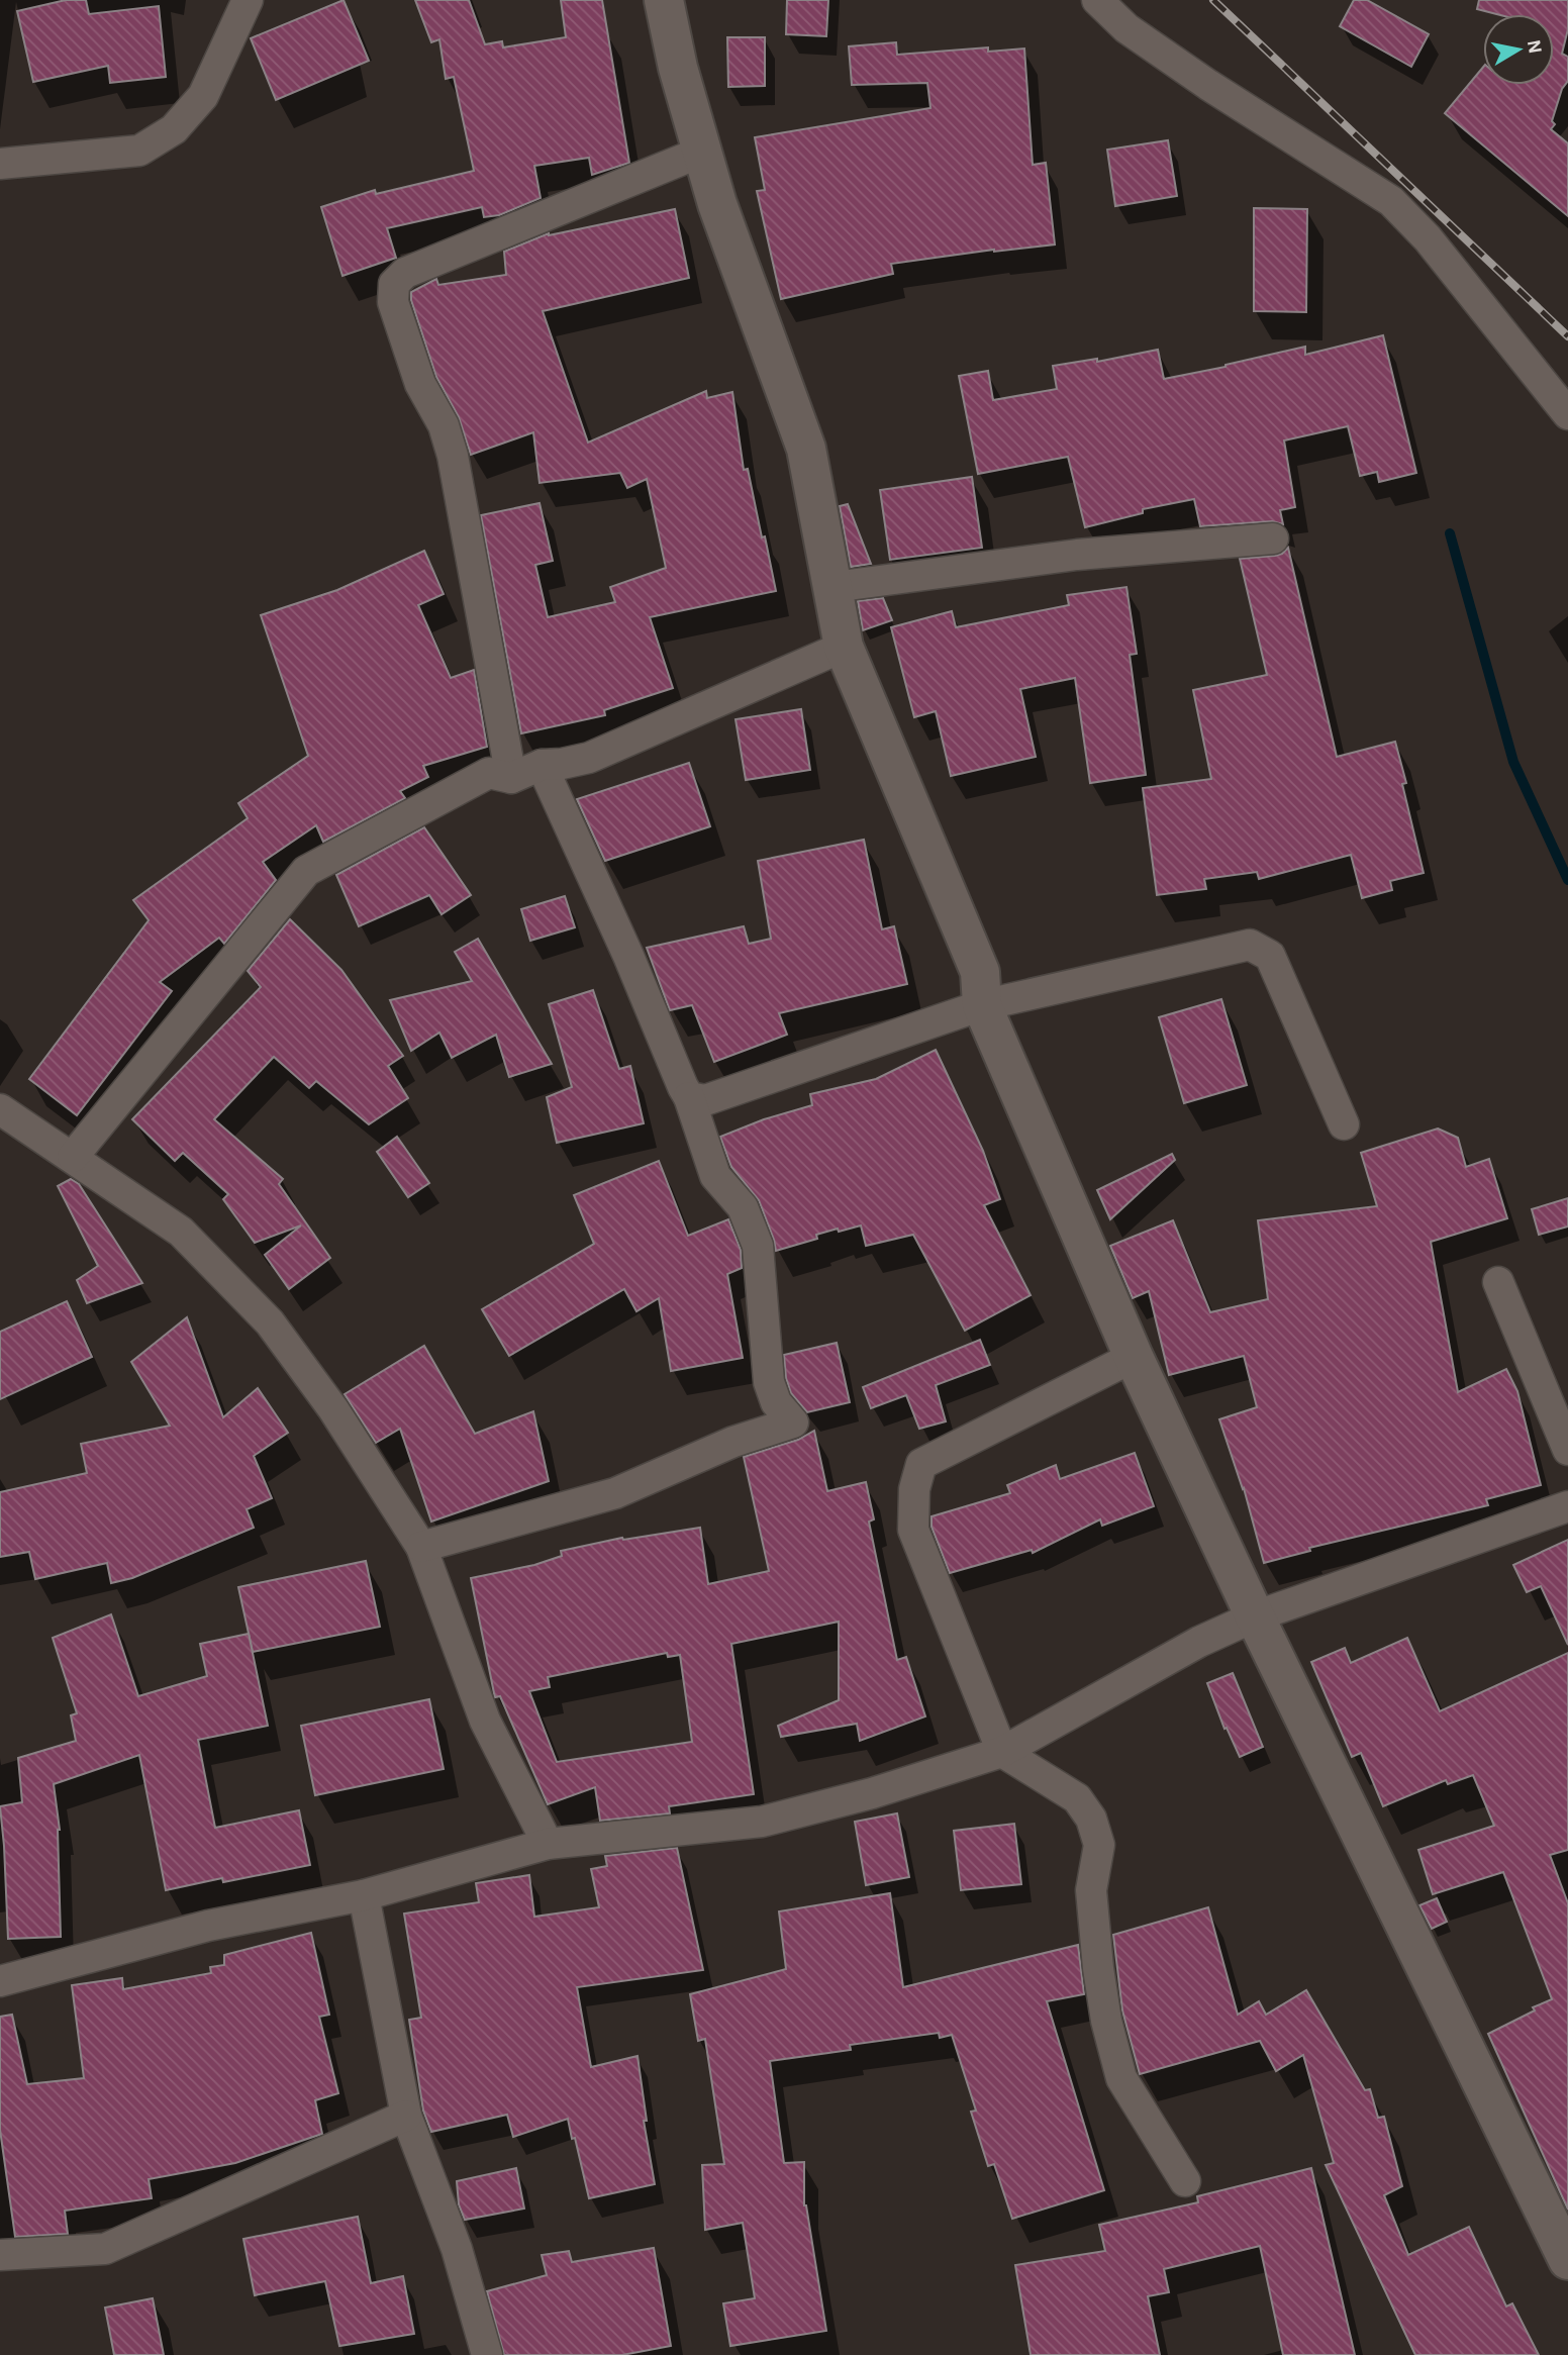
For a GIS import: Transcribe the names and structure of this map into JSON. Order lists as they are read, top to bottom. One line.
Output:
{"north":"right"}
